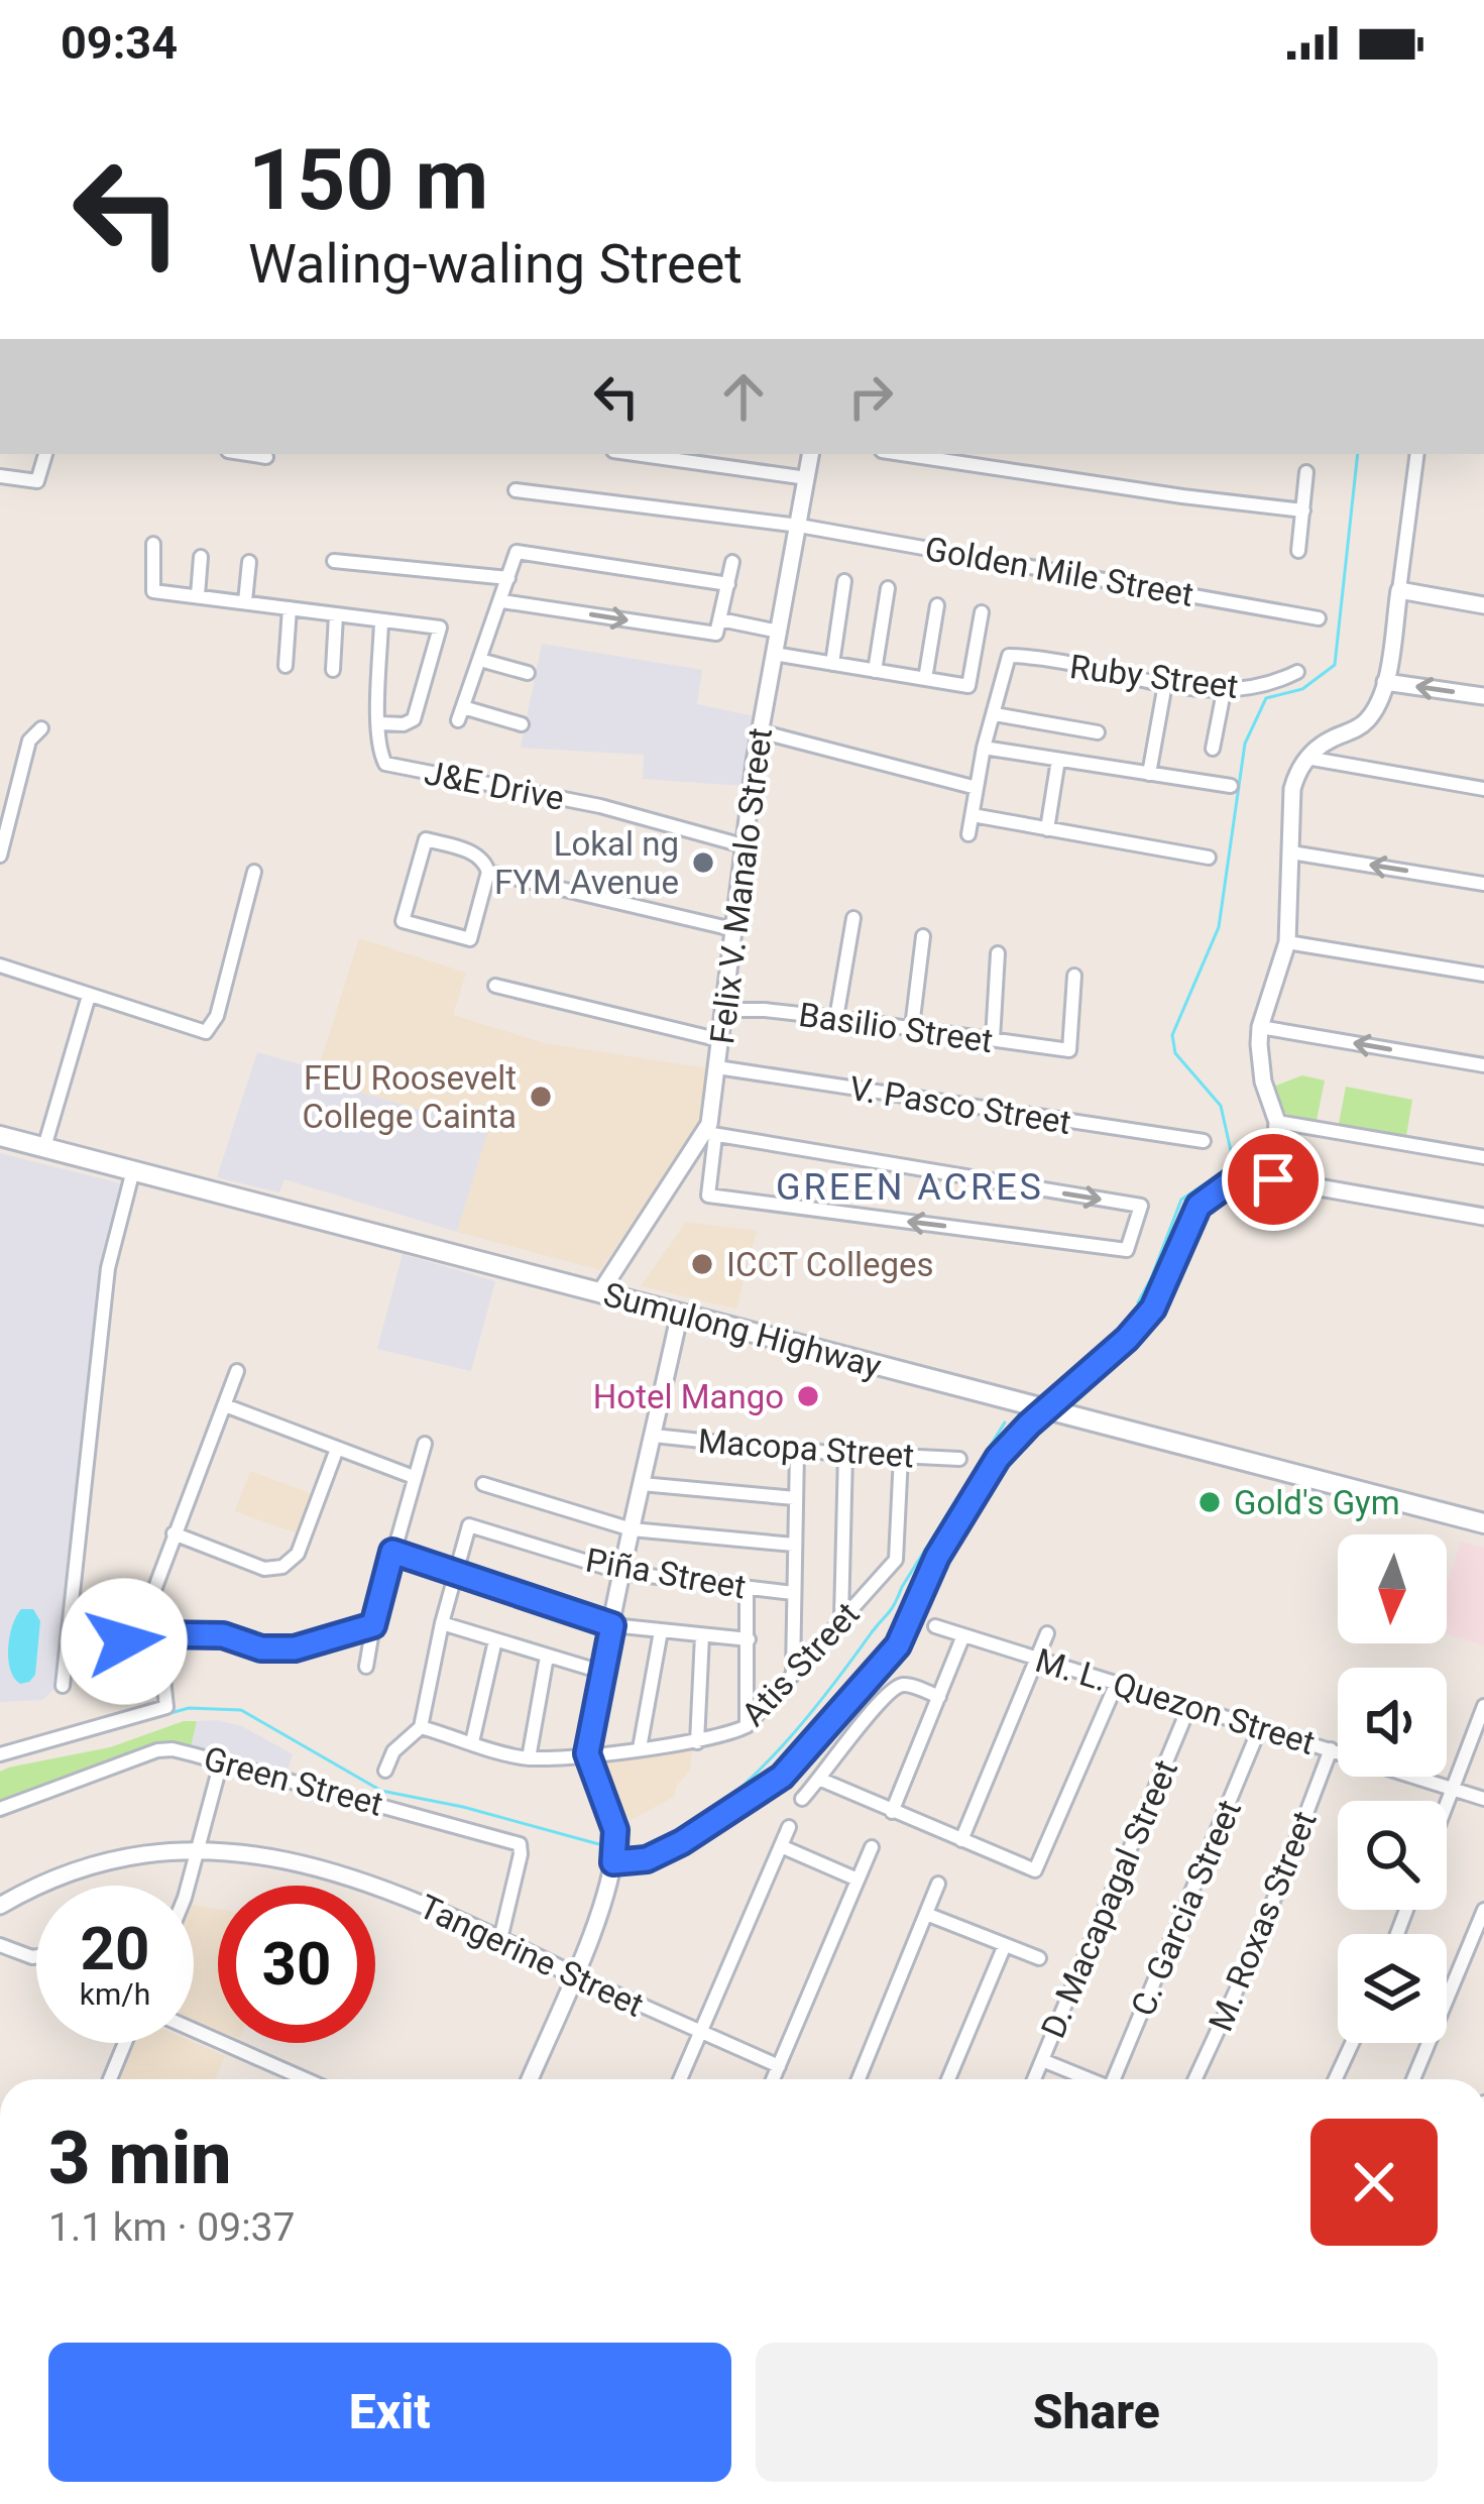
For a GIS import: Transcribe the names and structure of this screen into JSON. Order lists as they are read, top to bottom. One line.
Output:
{"streets":{"main road":["Sumulong Highway"],"street":["Golden Mile Street","Ruby Street","J&E Drive","Felix V. Manalo Street","Basilio Street","V. Pasco Street","Macopa Street","Piña Street","Atis Street","M. L. Quezon Street","Green Street","D. Macapagal Street","C. Garcia Street","M. Roxas Street","Tangerine Street"]},"crossings":[["Golden Mile Street","Felix V. Manalo Street"],["J&E Drive","Felix V. Manalo Street"],["Felix V. Manalo Street","Basilio Street"],["Felix V. Manalo Street","V. Pasco Street"],["Felix V. Manalo Street","Sumulong Highway"],["Macopa Street","Atis Street"],["M. L. Quezon Street","D. Macapagal Street"],["M. L. Quezon Street","C. Garcia Street"],["M. L. Quezon Street","M. Roxas Street"],["Green Street","Tangerine Street"]],"districts":["GREEN ACRES"],"places":["Lokal ng FYM Avenue","FEU Roosevelt College Cainta","ICCT Colleges","Hotel Mango","Gold's Gym"],"north":"bottom","page":{"status":"09:34","turn":["150 m","Waling-waling Street"],"speed":"20 km/h","limit":"30","heading":["3 min","1.1 km · 09:37"],"buttons":["Exit","Share"]}}
